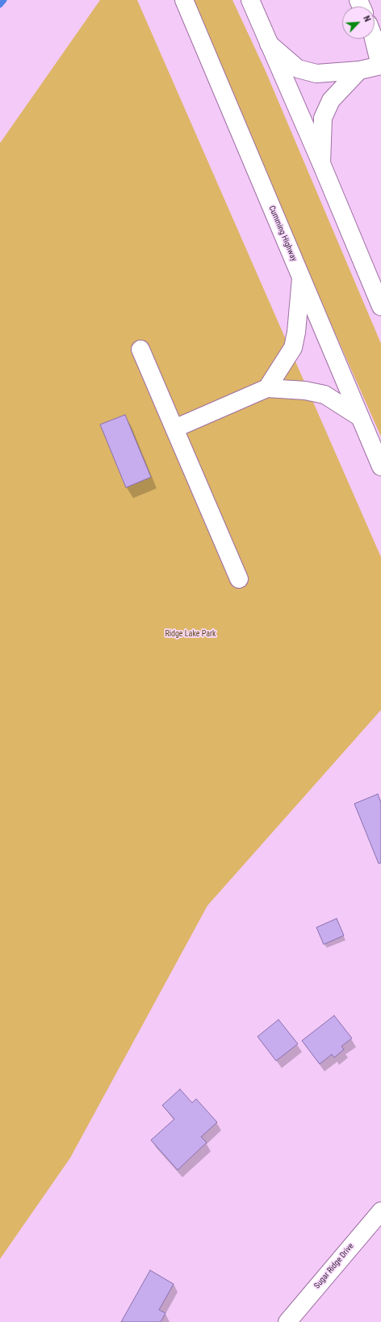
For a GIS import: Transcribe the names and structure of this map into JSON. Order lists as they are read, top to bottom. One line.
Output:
{"streets":{"main road":["Cumming Highway","Sugar Ridge Drive"]},"parks":["Ridge Lake Park"],"north":"top right"}
